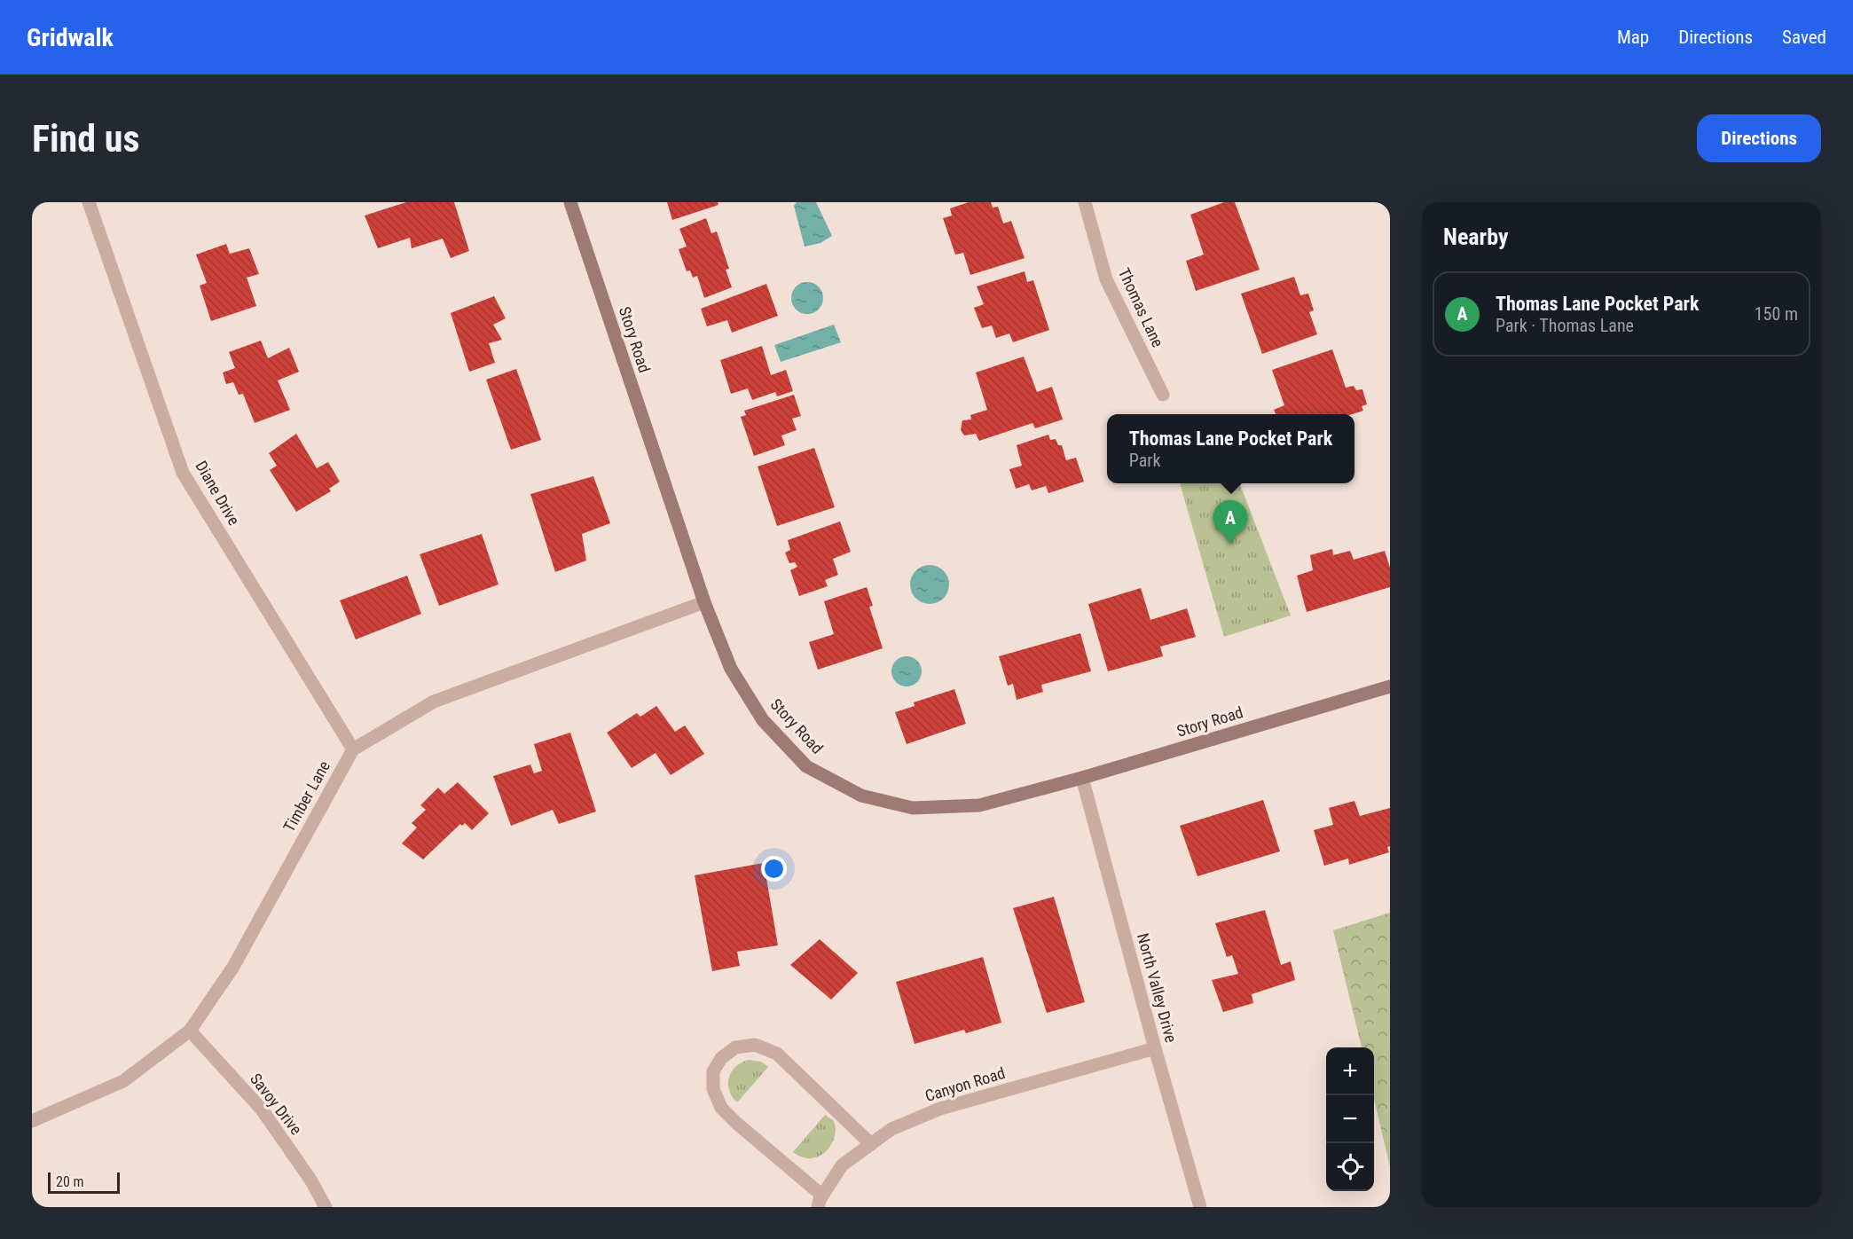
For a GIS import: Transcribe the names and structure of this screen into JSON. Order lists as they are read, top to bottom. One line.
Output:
{"streets":{"street":["Thomas Lane","Story Road","Diane Drive","Timber Lane","North Valley Drive","Canyon Road","Savoy Drive"]},"crossings":[["Story Road","North Valley Drive"],["Diane Drive","Timber Lane"],["Timber Lane","Savoy Drive"],["North Valley Drive","Canyon Road"]],"scale_bar":"20 m","page":{"header":"Gridwalk","nav":["Map","Directions","Saved"],"buttons":"Directions","title":"Find us","heading":"Nearby","list":[{"mark":"A","name":"Thomas Lane Pocket Park","note":"Park · Thomas Lane","value":"150 m"}],"popup":["Thomas Lane Pocket Park","Park"],"pins":"A","map_buttons":["+","−"],"scale":"20 m"}}
